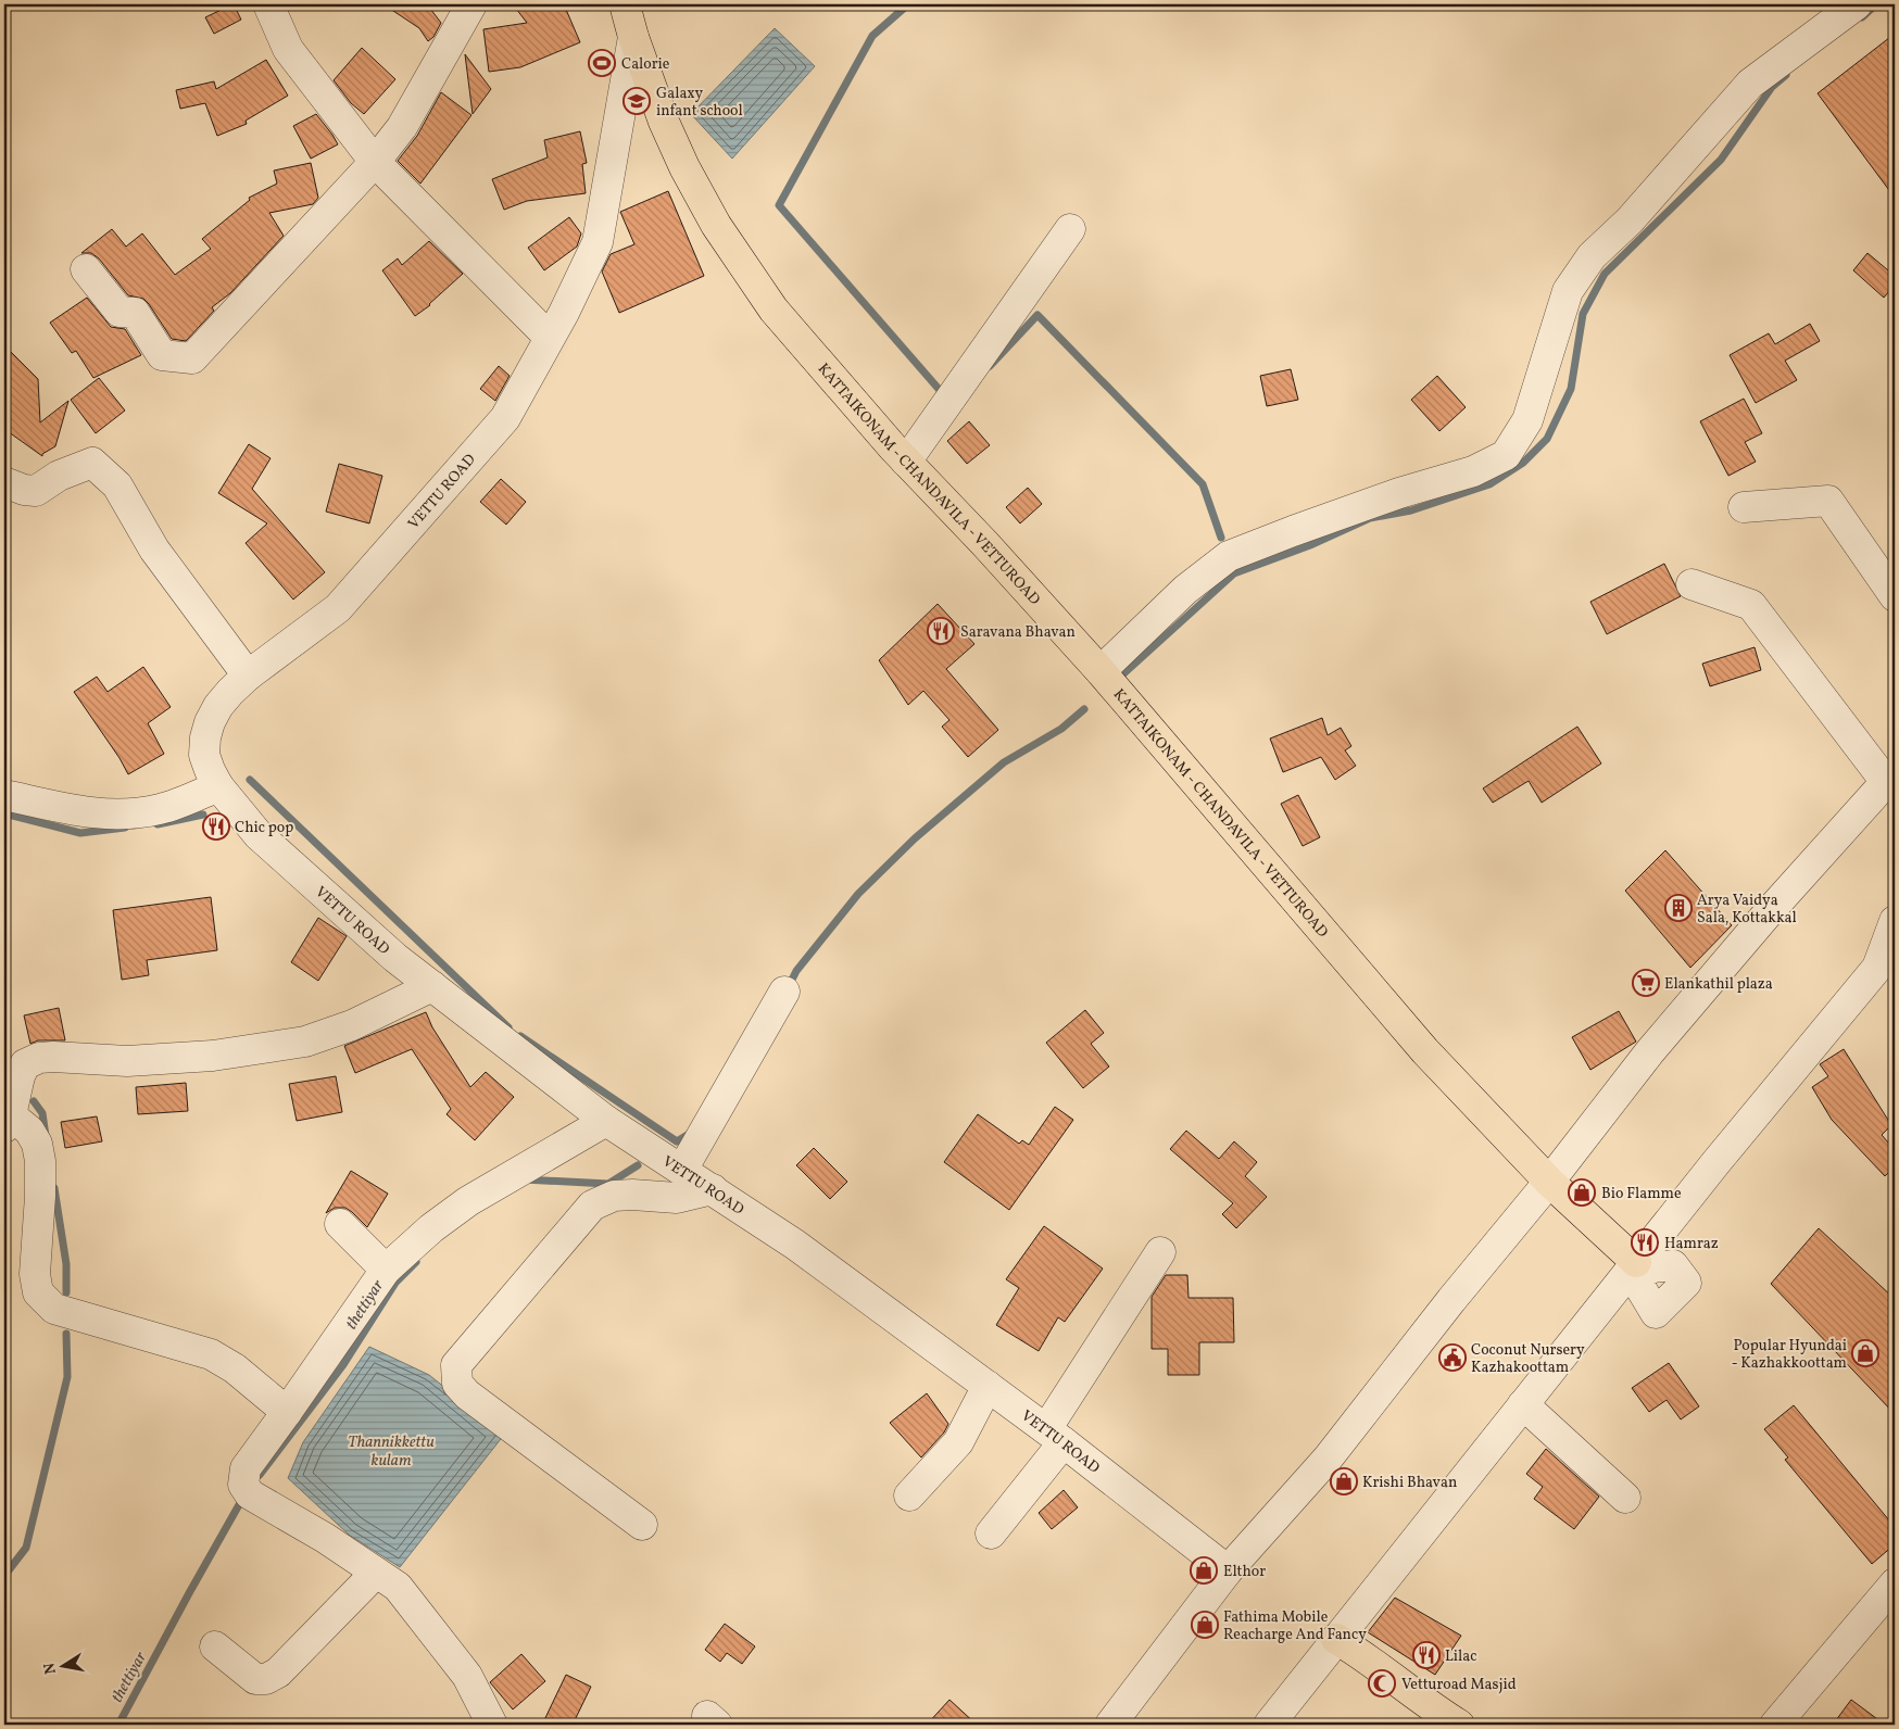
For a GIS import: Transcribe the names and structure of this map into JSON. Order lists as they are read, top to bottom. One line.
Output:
{"streets":{"main road":["KATTAIKONAM - CHANDAVILA - VETTUROAD"],"street":["VETTU ROAD"]},"crossings":[["KATTAIKONAM - CHANDAVILA - VETTUROAD","VETTU ROAD"]],"water":["thettiyar","Thannikkettu kulam"],"places":{"sports":["Calorie"],"school or university":["Galaxy infant school"],"restaurant":["Saravana Bhavan","Chic pop","Hamraz","Lilac"],"building":["Arya Vaidya Sala, Kottakkal"],"supermarket":["Elankathil plaza"],"shop":["Bio Flamme","Popular Hyundai - Kazhakkoottam","Krishi Bhavan","Elthor","Fathima Mobile Reacharge And Fancy"],"public building":["Coconut Nursery Kazhakoottam"],"mosque":["Vetturoad Masjid"]},"north":"left"}
